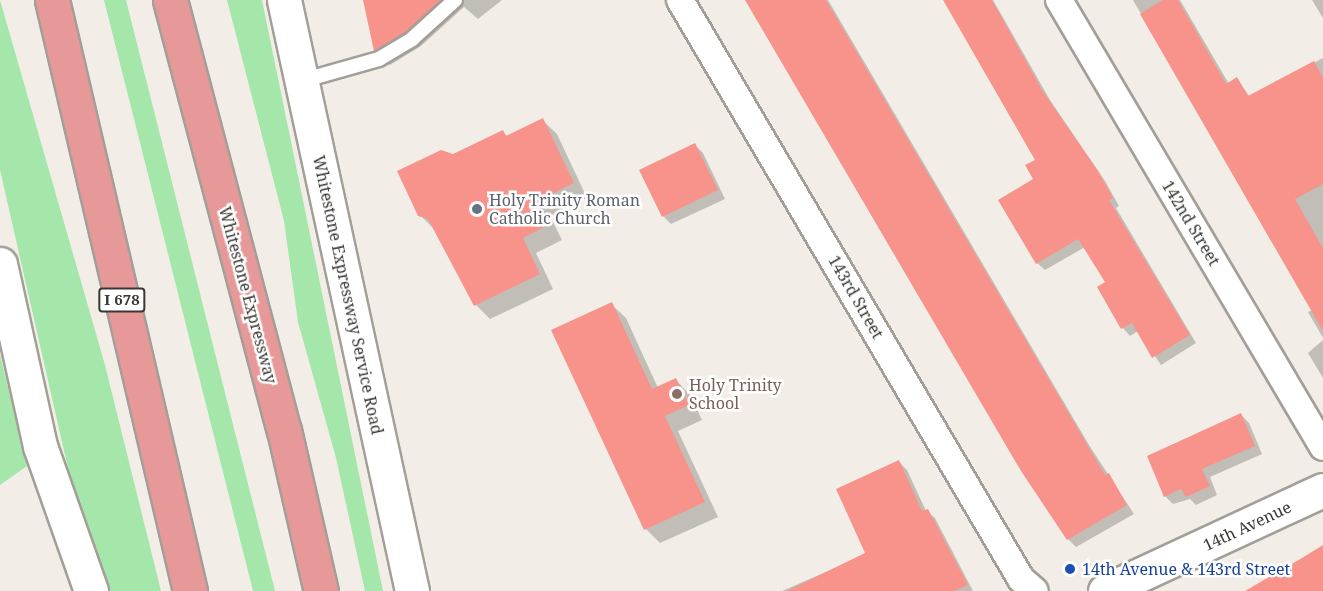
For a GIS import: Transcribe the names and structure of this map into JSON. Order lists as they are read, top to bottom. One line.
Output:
{"streets":{"highway":["Whitestone Expressway","I 678"],"main road":["Whitestone Expressway Service Road","14th Avenue"],"street":["142nd Street","143rd Street"]},"places":["Holy Trinity Roman Catholic Church","Holy Trinity School","14th Avenue & 143rd Street"]}
